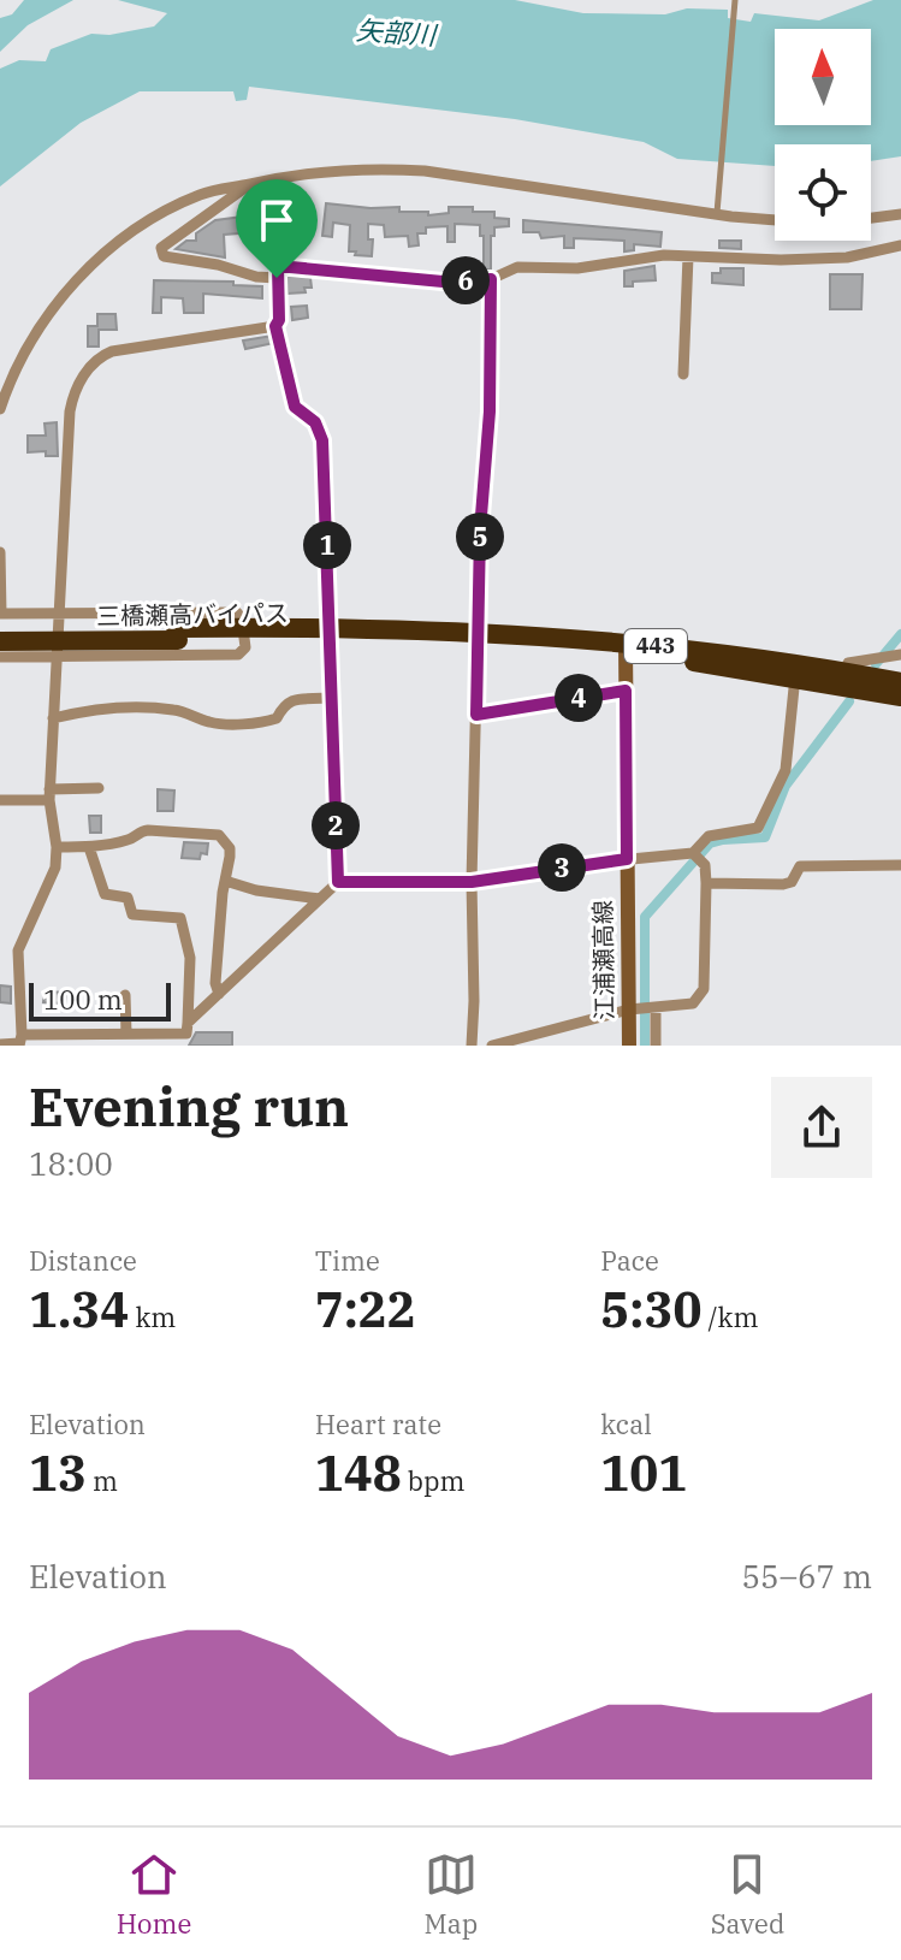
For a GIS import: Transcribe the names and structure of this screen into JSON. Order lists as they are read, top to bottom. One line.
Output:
{"streets":{"highway":["三橋瀬高バイパス","443"],"main road":["江浦瀬高線"]},"crossings":[["三橋瀬高バイパス","江浦瀬高線"]],"water":["矢部川"],"scale_bar":"100 m","north":"top","page":{"pins":["6","5","1","4","2","3"],"scale":"100 m","heading":["Evening run","18:00"],"stats":[["Distance","1.34 km"],["Time","7:22"],["Pace","5:30 /km"],["Elevation","13 m"],["Heart rate","148 bpm"],["kcal","101"]],"chart":["Elevation","55–67 m"],"tabs":["Home","Map","Saved"]}}
